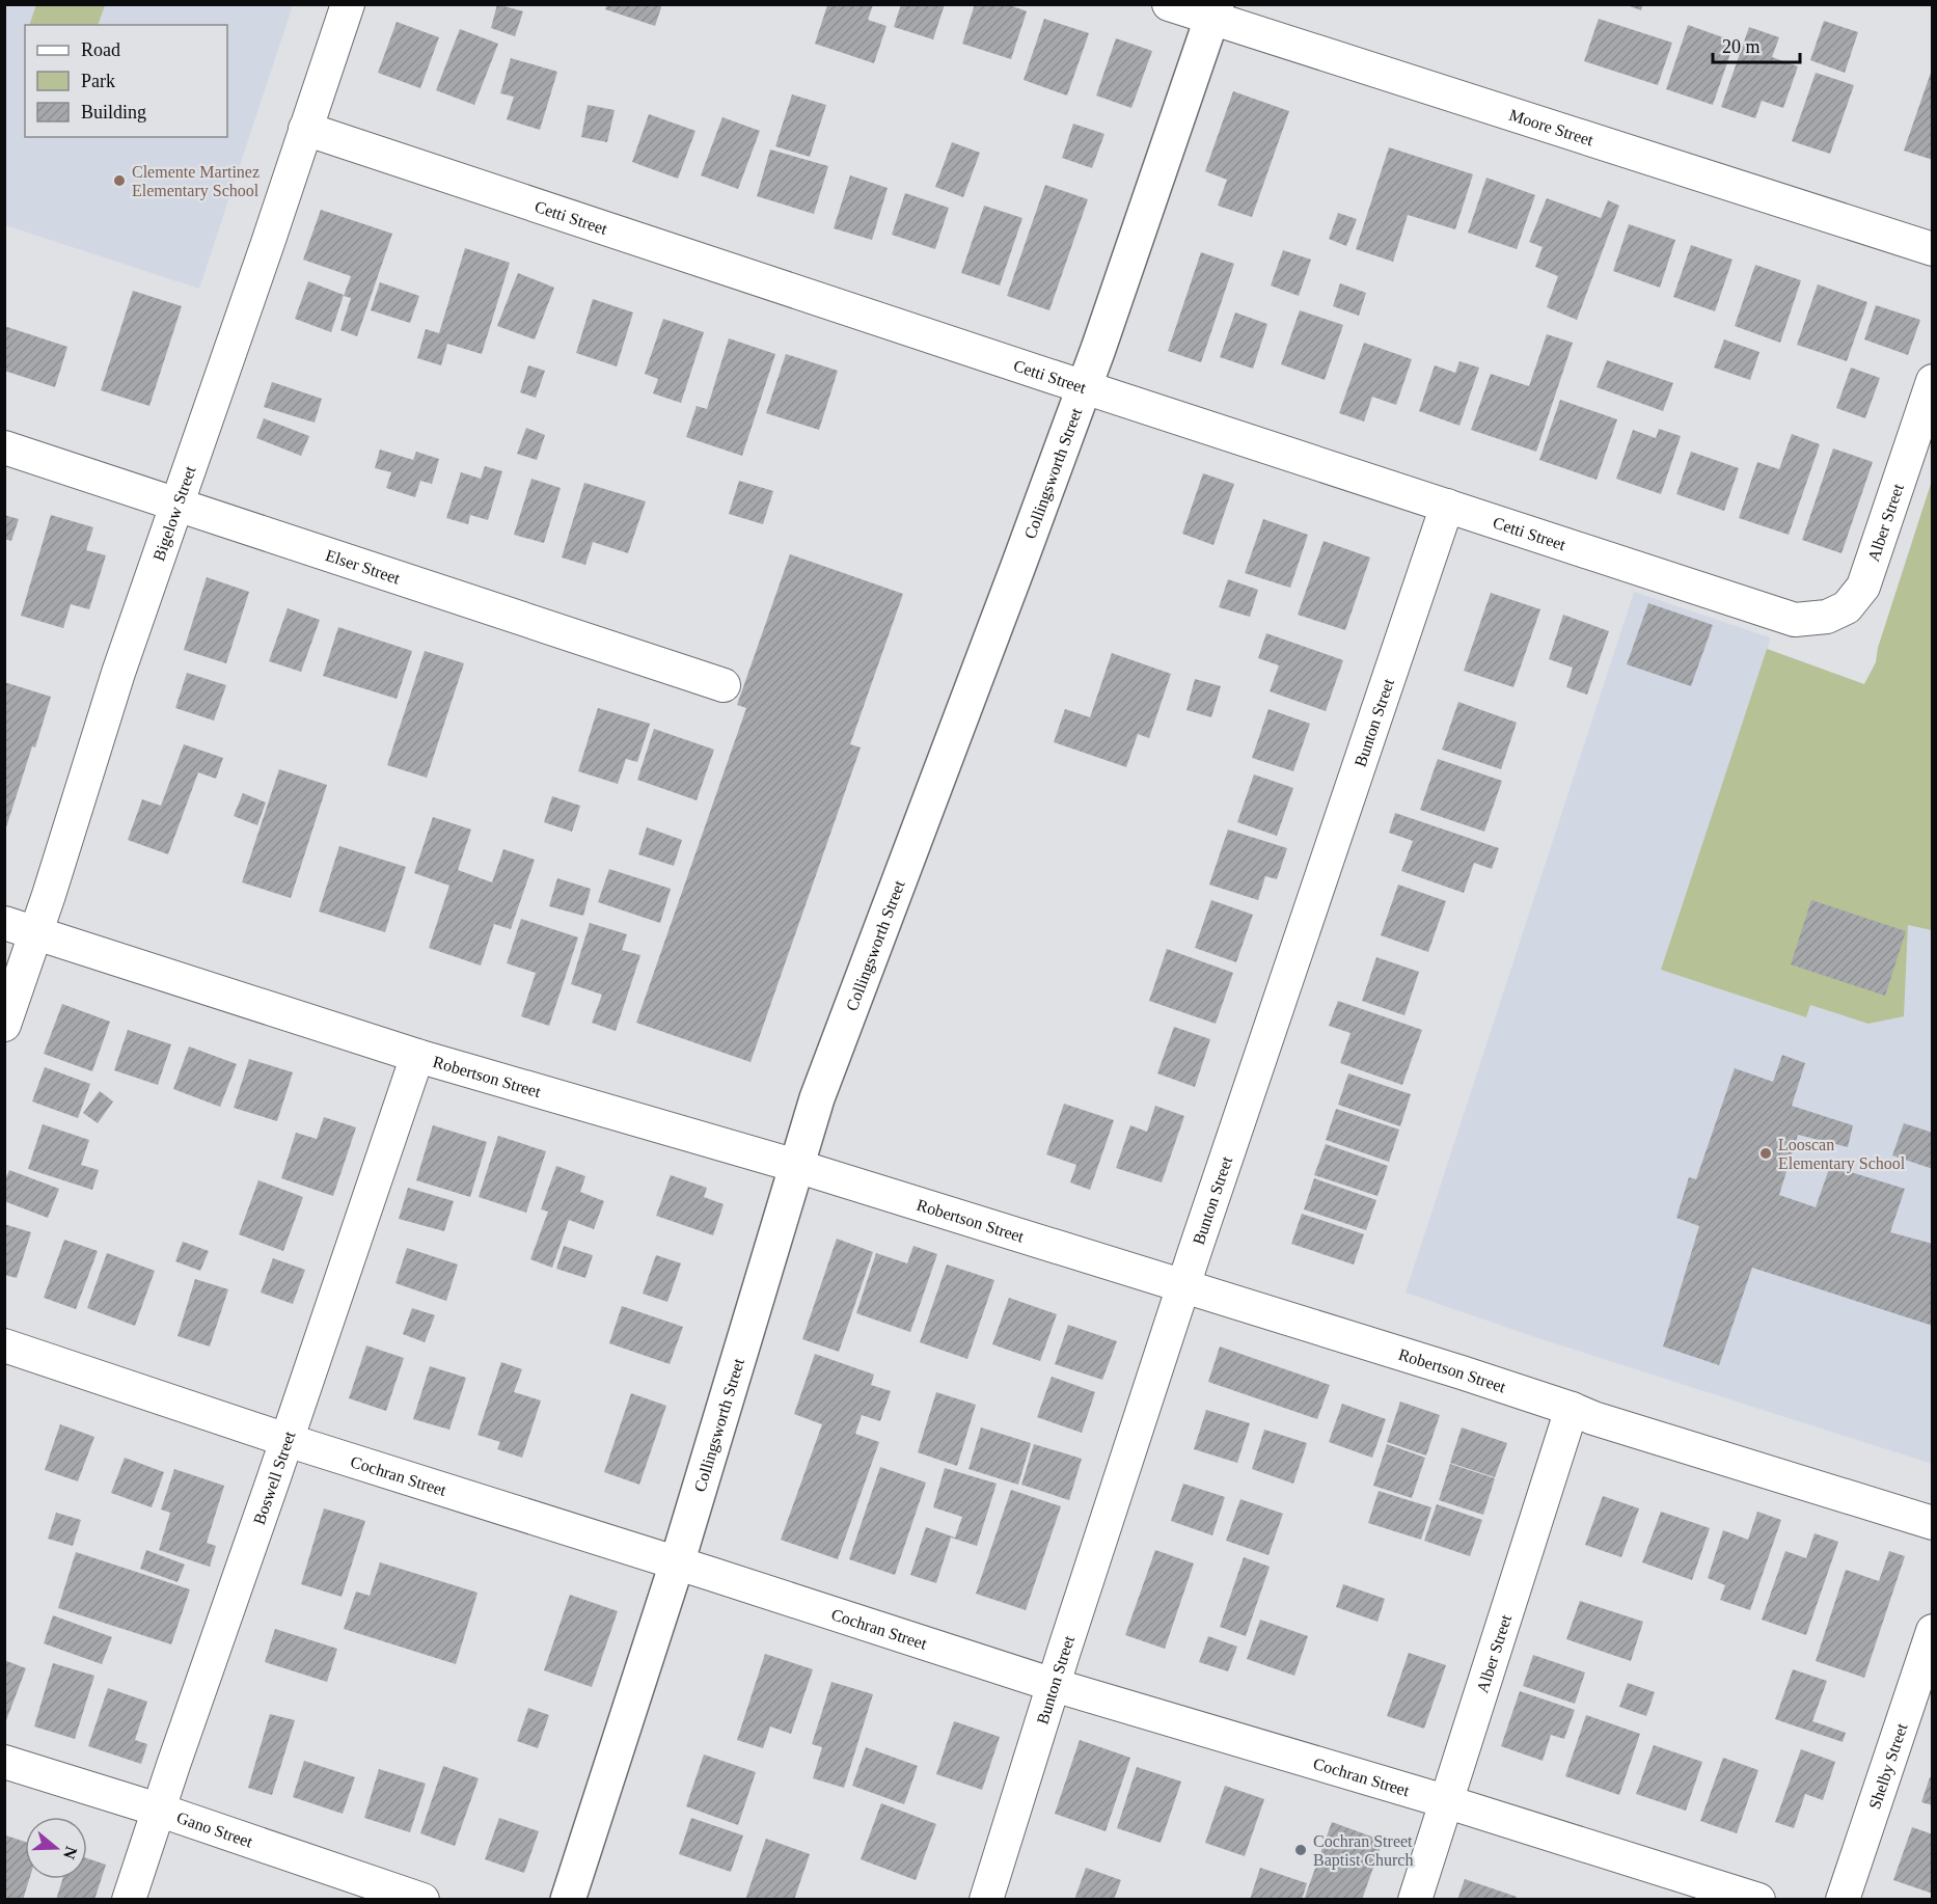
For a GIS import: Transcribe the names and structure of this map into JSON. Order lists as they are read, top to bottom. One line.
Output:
{"streets":{"main road":["Collingsworth Street"],"street":["Moore Street","Cetti Street","Bigelow Street","Alber Street","Elser Street","Bunton Street","Robertson Street","Cochran Street","Boswell Street","Shelby Street","Gano Street"]},"crossings":[["Moore Street","Collingsworth Street"],["Cetti Street","Collingsworth Street"],["Cetti Street","Bigelow Street"],["Cetti Street","Alber Street"],["Cetti Street","Bunton Street"],["Collingsworth Street","Robertson Street"],["Collingsworth Street","Cochran Street"],["Bigelow Street","Elser Street"],["Bigelow Street","Robertson Street"],["Alber Street","Robertson Street"],["Alber Street","Cochran Street"],["Bunton Street","Robertson Street"],["Bunton Street","Cochran Street"],["Robertson Street","Boswell Street"],["Cochran Street","Boswell Street"],["Boswell Street","Gano Street"]],"places":["Clemente Martinez Elementary School","Looscan Elementary School","Cochran Street Baptist Church"],"legend":["Road","Park","Building"],"scale_bar":"20 m","north":"right"}
